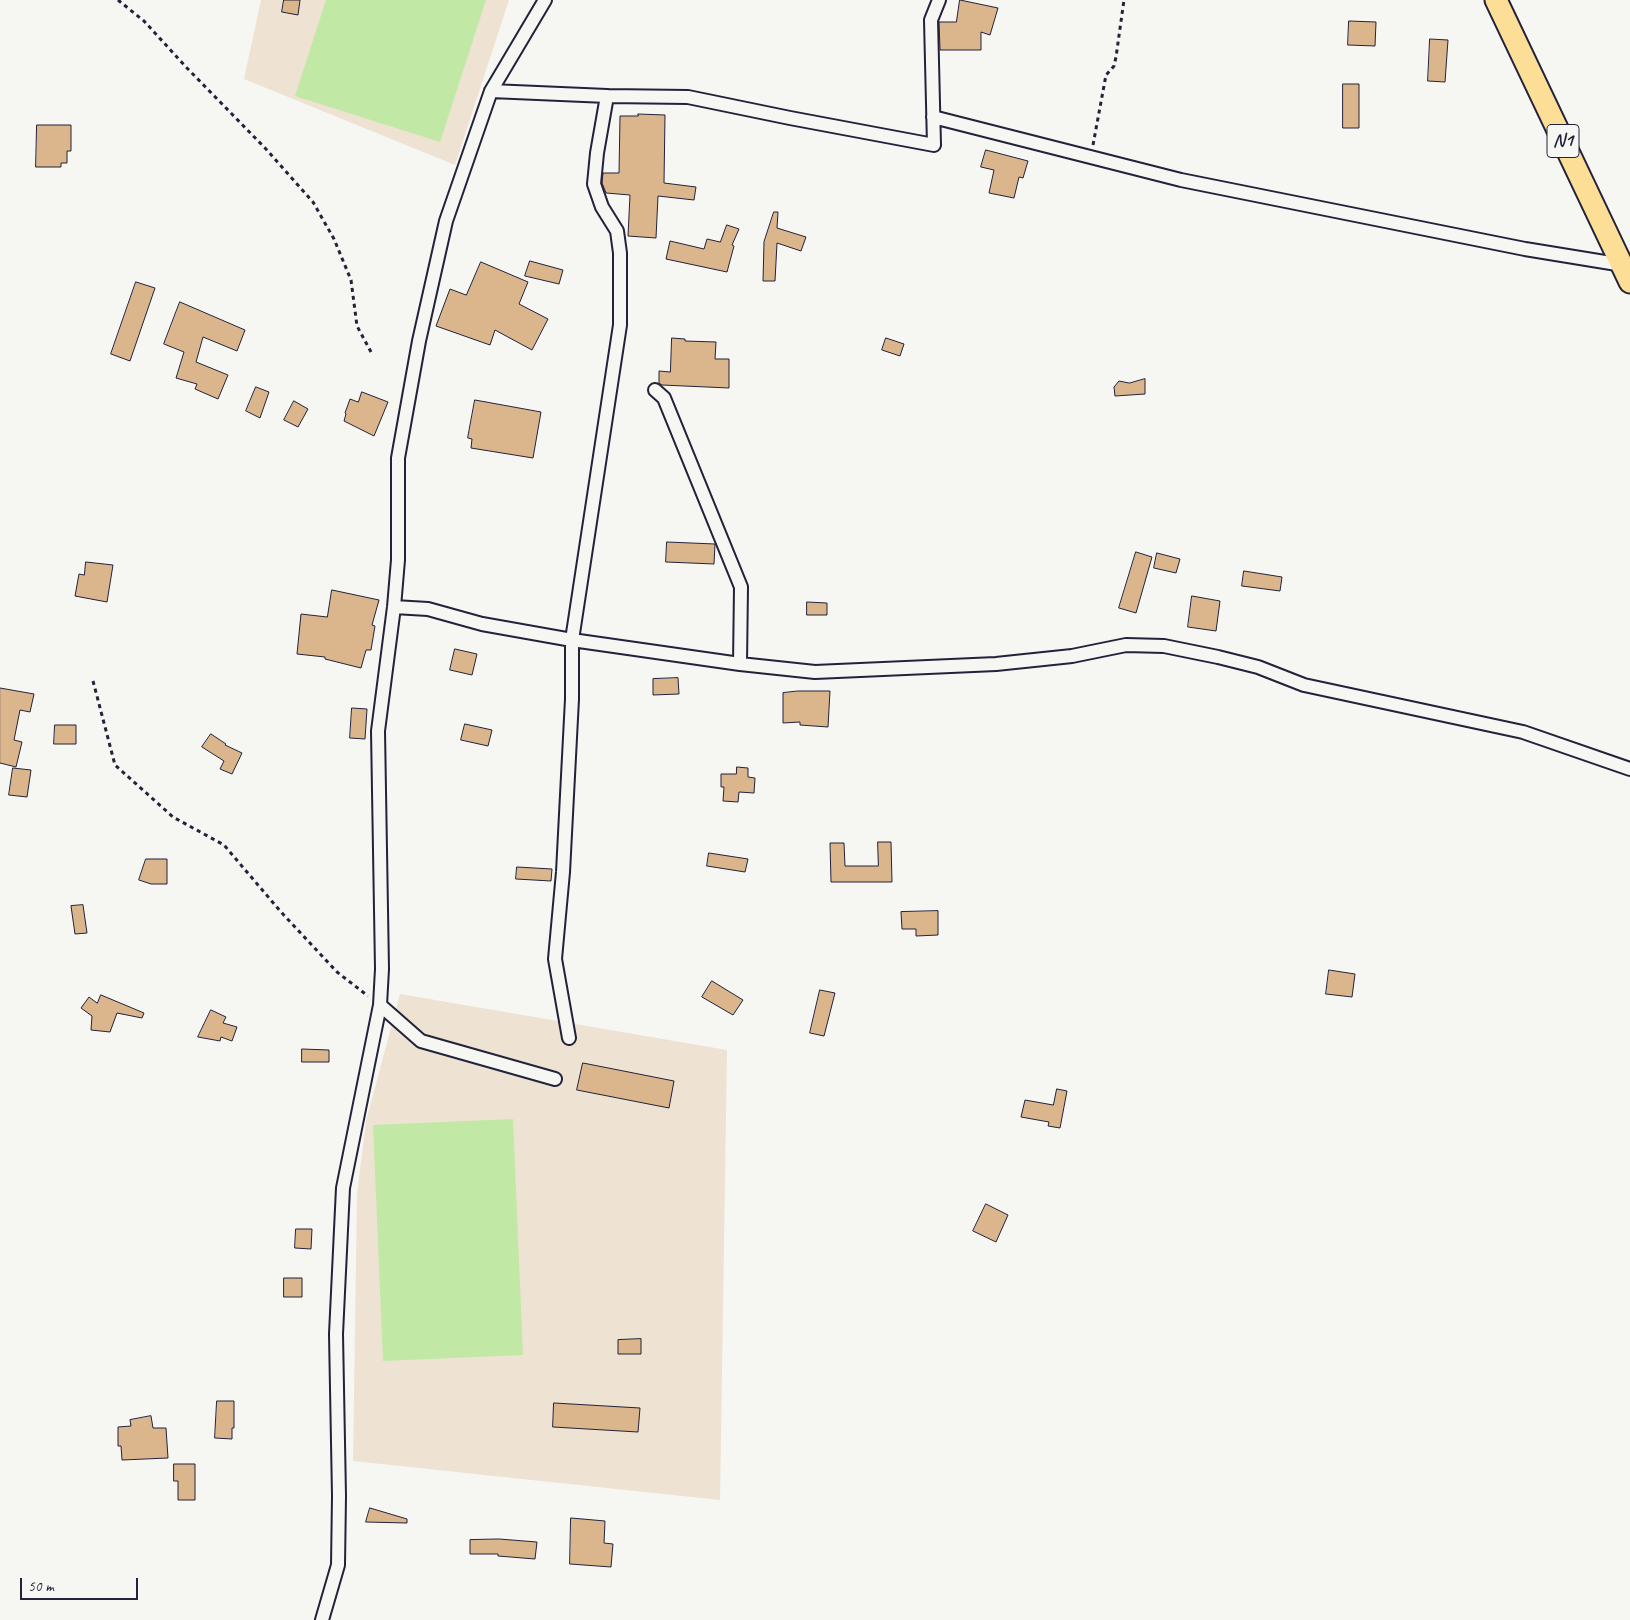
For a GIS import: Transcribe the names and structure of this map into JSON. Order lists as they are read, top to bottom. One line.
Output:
{"streets":{"highway":["N1"]},"scale_bar":"50 m"}
